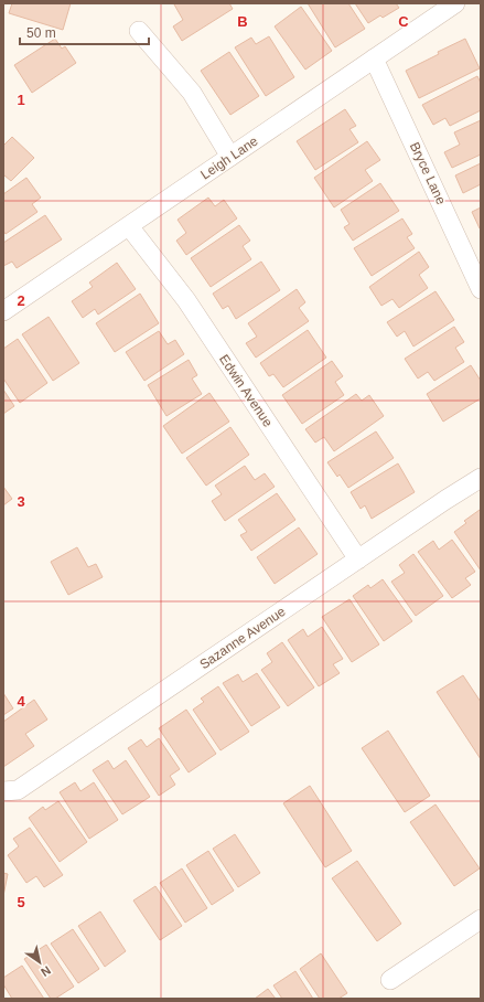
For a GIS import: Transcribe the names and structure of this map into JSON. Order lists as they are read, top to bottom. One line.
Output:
{"streets":{"street":["Leigh Lane","Bryce Lane","Edwin Avenue","Sazanne Avenue"]},"crossings":[["Leigh Lane","Bryce Lane"],["Leigh Lane","Edwin Avenue"],["Edwin Avenue","Sazanne Avenue"]],"scale_bar":"50 m","north":"bottom right","grid":{"columns":["B","C"],"rows":["1","2","3","4","5"]}}
